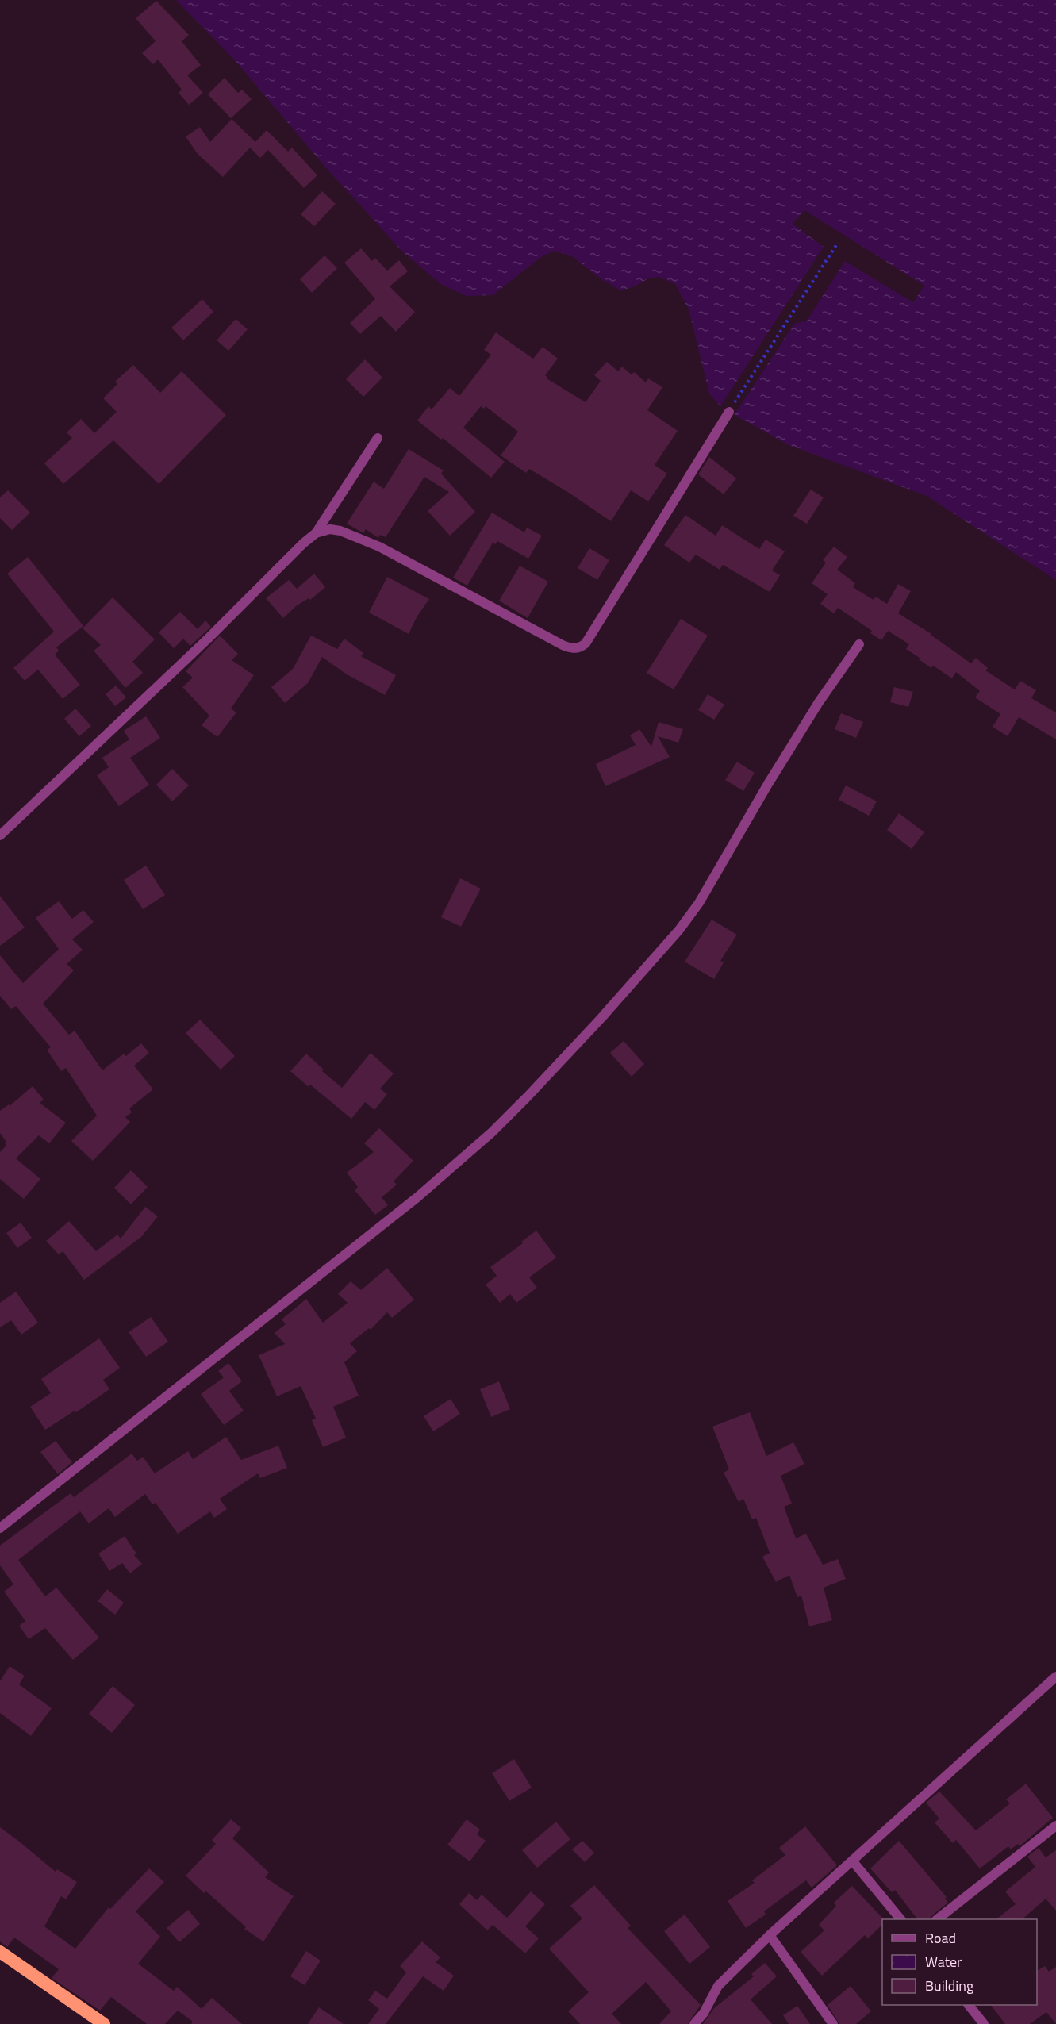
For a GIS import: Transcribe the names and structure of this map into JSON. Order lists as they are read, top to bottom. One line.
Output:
{"legend":["Road","Water","Building"]}
